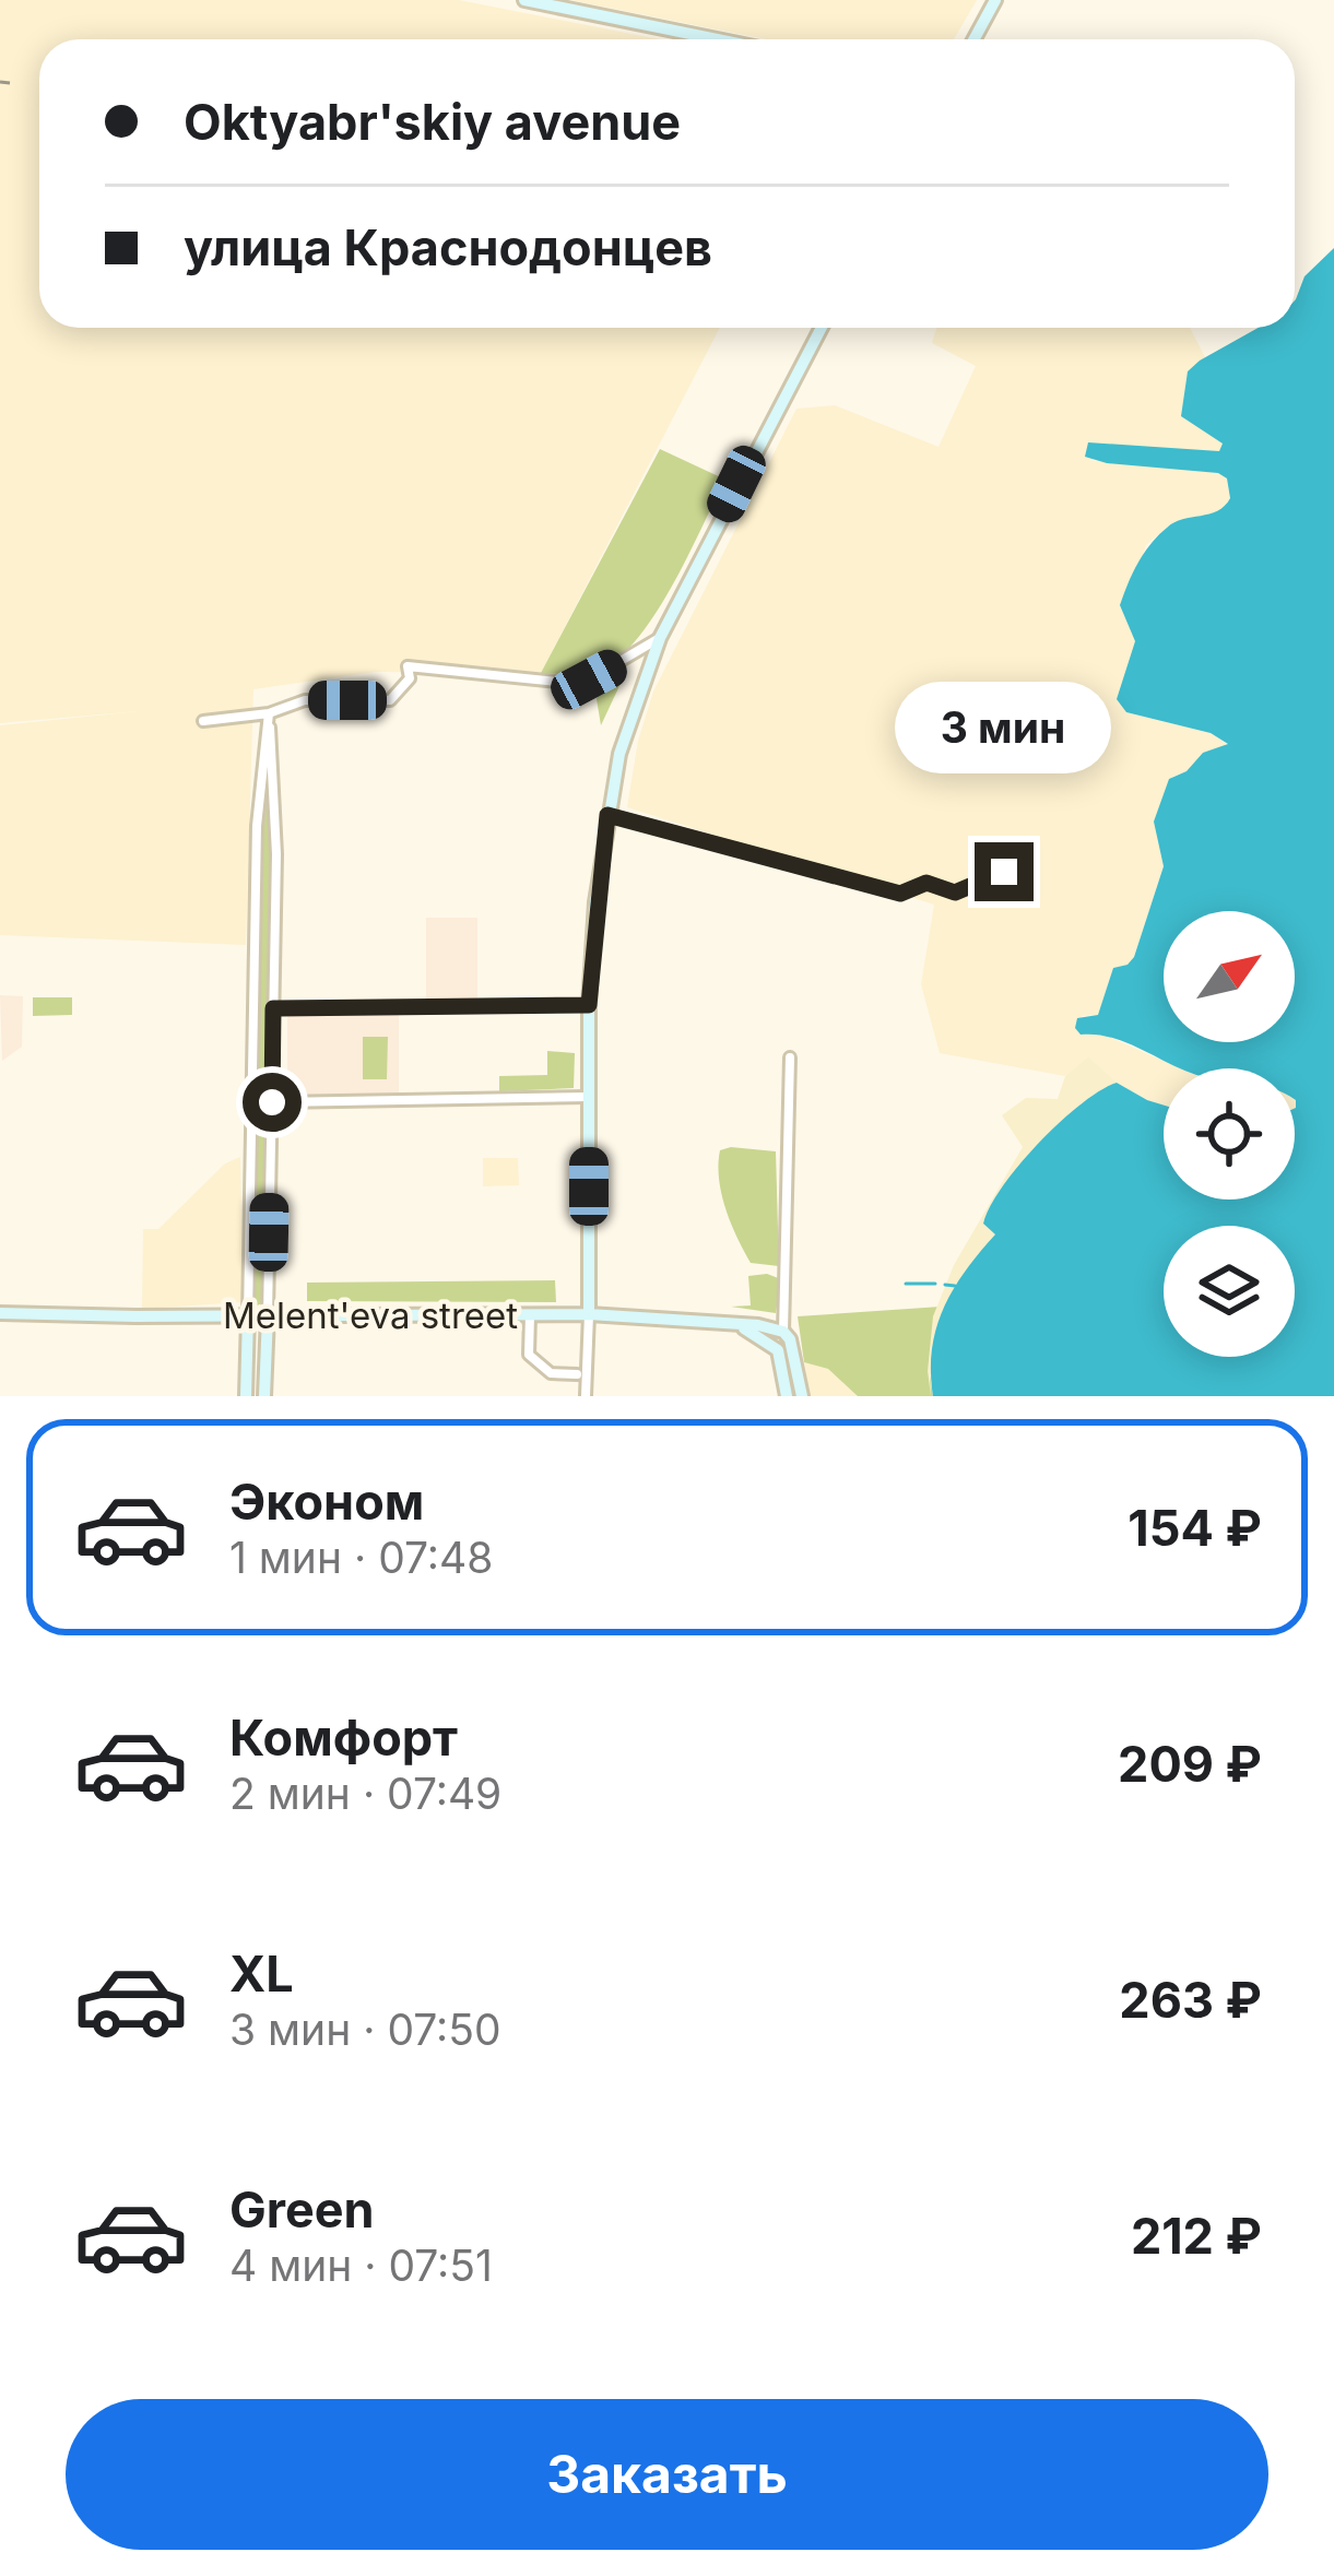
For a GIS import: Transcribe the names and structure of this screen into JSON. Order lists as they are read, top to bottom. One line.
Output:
{"streets":{"main road":["Melent'eva street"]},"north":"top right","page":{"banner":["Oktyabr'skiy avenue","улица Краснодонцев"],"bubble":"3 мин","list":[{"name":"Эконом","note":"1 мин · 07:48","value":"154 ₽"},{"name":"Комфорт","note":"2 мин · 07:49","value":"209 ₽"},{"name":"XL","note":"3 мин · 07:50","value":"263 ₽"},{"name":"Green","note":"4 мин · 07:51","value":"212 ₽"}],"buttons":"Заказать"}}
